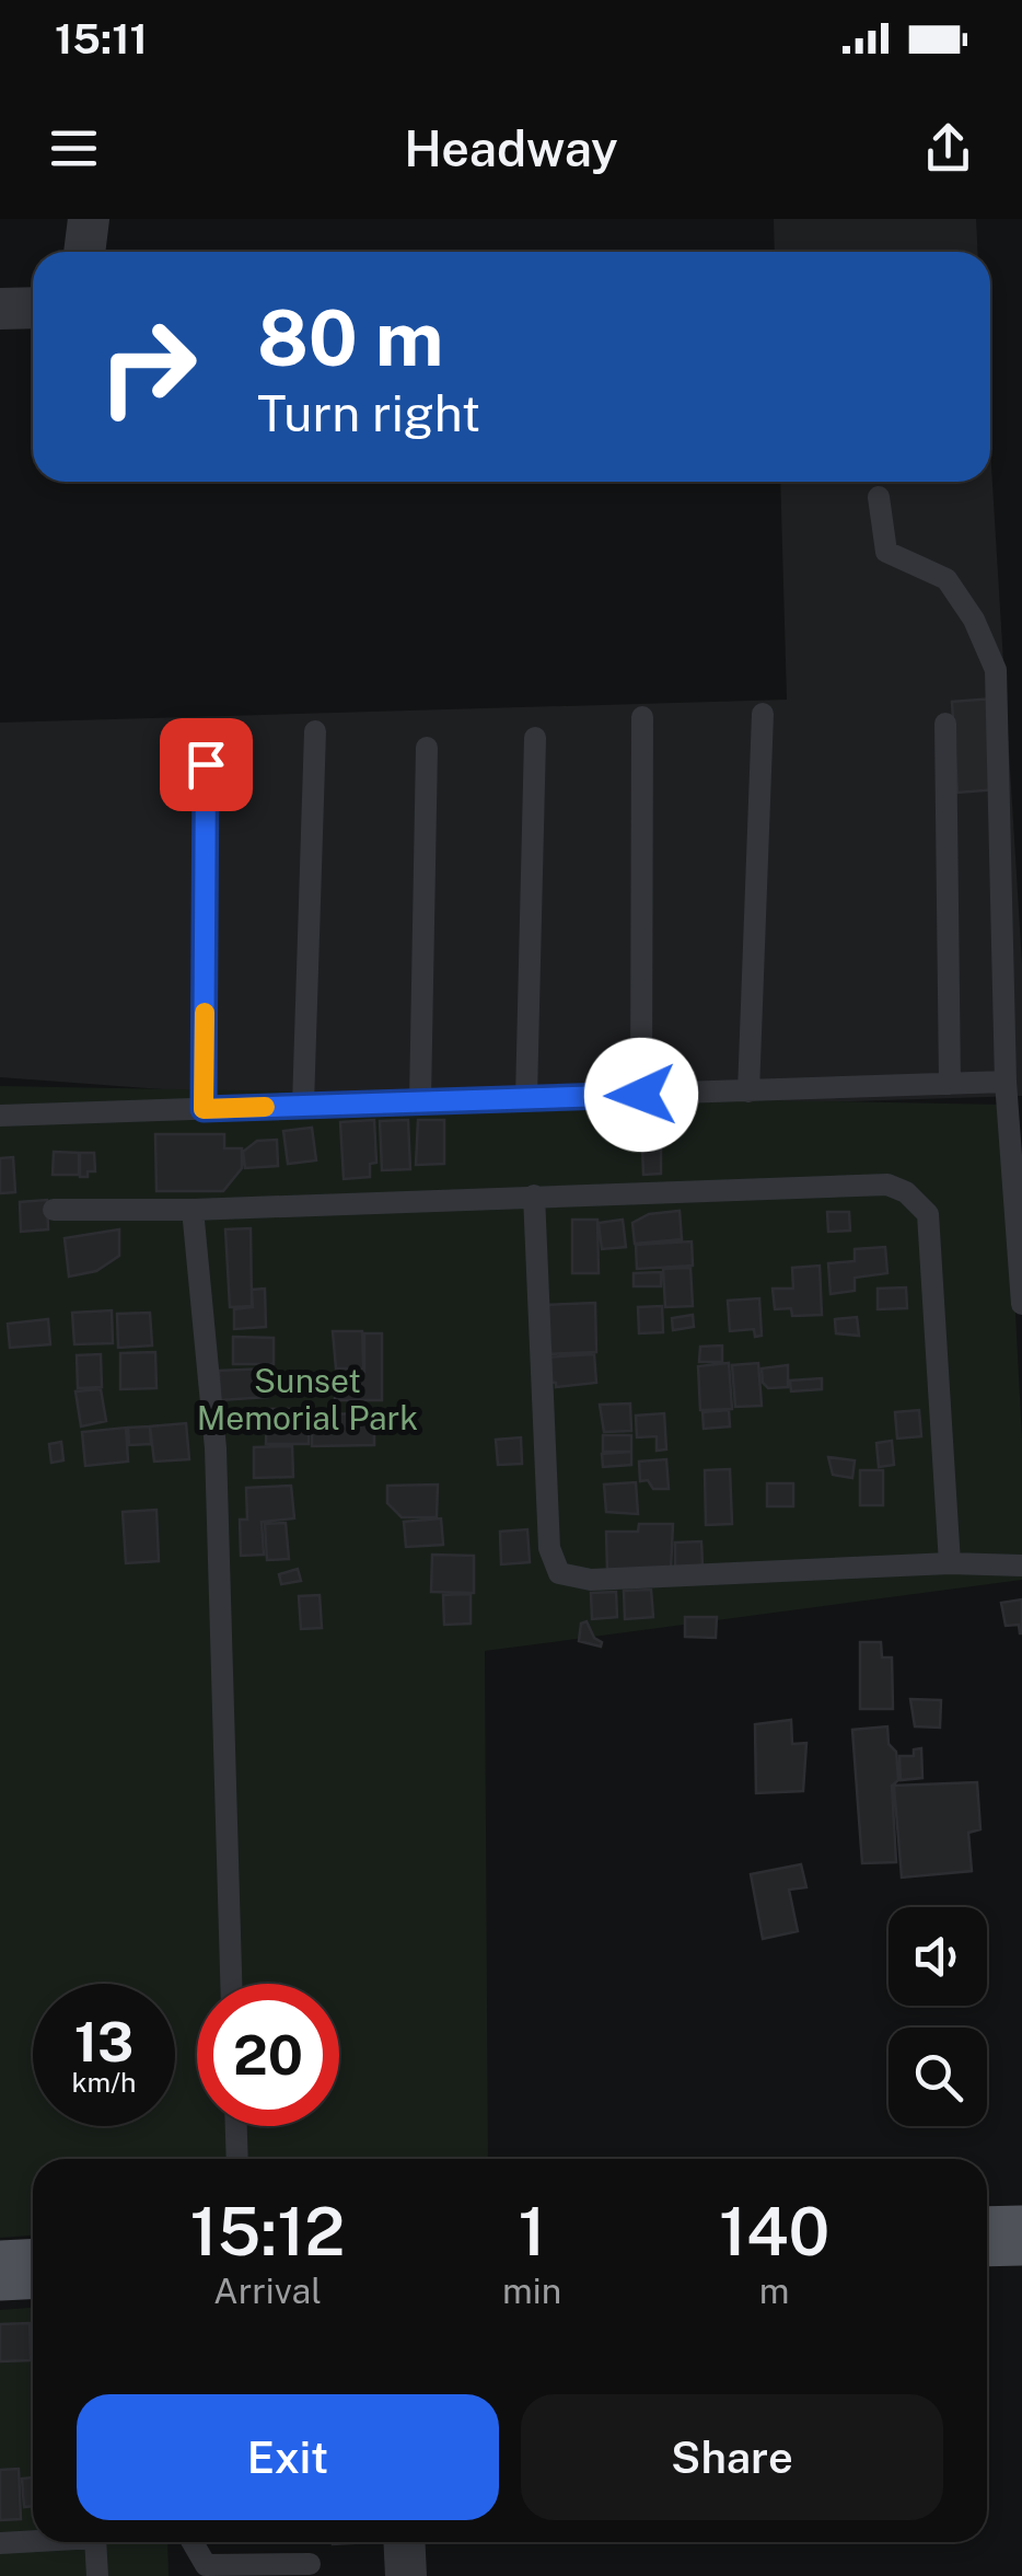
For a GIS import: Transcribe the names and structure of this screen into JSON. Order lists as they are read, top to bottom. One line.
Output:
{"parks":["Sunset Memorial Park"],"page":{"status":"15:11","header":"Headway","turn":["80 m","Turn right"],"speed":"13 km/h","limit":"20","eta":["15:12","Arrival","1","min","140","m"],"buttons":["Exit","Share"]}}
